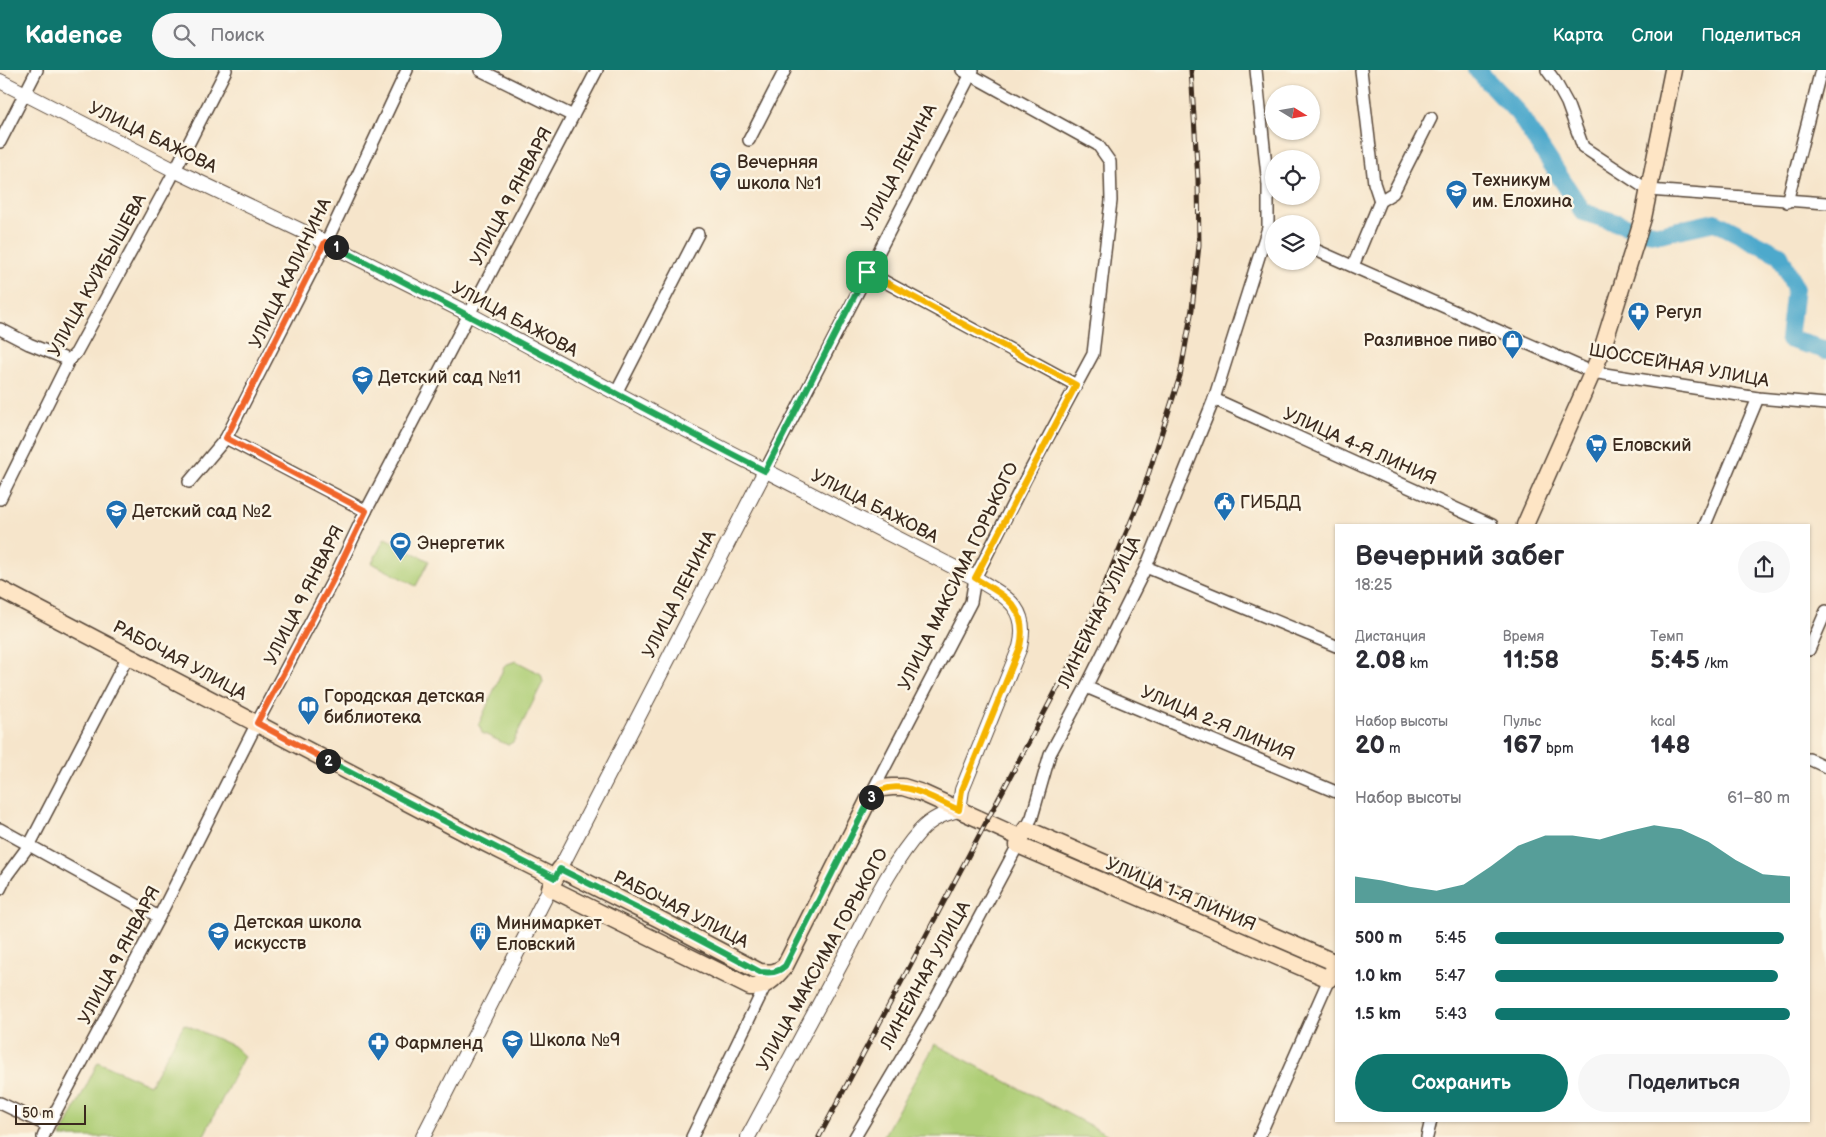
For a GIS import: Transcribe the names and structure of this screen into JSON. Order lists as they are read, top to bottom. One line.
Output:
{"streets":{"main road":["УЛИЦА МАКСИМА ГОРЬКОГО","РАБОЧАЯ УЛИЦА","УЛИЦА 1-Я ЛИНИЯ"],"street":["УЛИЦА БАЖОВА","УЛИЦА ЛЕНИНА","УЛИЦА 9 ЯНВАРЯ","УЛИЦА КАЛИНИНА","УЛИЦА КУЙБЫШЕВА","ШОССЕЙНАЯ УЛИЦА","УЛИЦА 4-Я ЛИНИЯ","ЛИНЕЙНАЯ УЛИЦА","УЛИЦА 2-Я ЛИНИЯ"]},"crossings":[["УЛИЦА БАЖОВА","УЛИЦА ЛЕНИНА"],["УЛИЦА БАЖОВА","УЛИЦА 9 ЯНВАРЯ"],["УЛИЦА БАЖОВА","УЛИЦА КАЛИНИНА"],["УЛИЦА БАЖОВА","УЛИЦА КУЙБЫШЕВА"],["УЛИЦА БАЖОВА","УЛИЦА МАКСИМА ГОРЬКОГО"],["УЛИЦА БАЖОВА","УЛИЦА 1-Я ЛИНИЯ"],["УЛИЦА ЛЕНИНА","УЛИЦА МАКСИМА ГОРЬКОГО"],["УЛИЦА ЛЕНИНА","РАБОЧАЯ УЛИЦА"],["УЛИЦА 9 ЯНВАРЯ","РАБОЧАЯ УЛИЦА"],["УЛИЦА 4-Я ЛИНИЯ","ЛИНЕЙНАЯ УЛИЦА"],["УЛИЦА МАКСИМА ГОРЬКОГО","РАБОЧАЯ УЛИЦА"],["УЛИЦА МАКСИМА ГОРЬКОГО","УЛИЦА 1-Я ЛИНИЯ"],["ЛИНЕЙНАЯ УЛИЦА","УЛИЦА 2-Я ЛИНИЯ"],["ЛИНЕЙНАЯ УЛИЦА","УЛИЦА 1-Я ЛИНИЯ"]],"places":{"school or university":["Вечерняя школа №1","Техникум им. Елохина","Детский сад №11","Детский сад №2","Детская школа искусств","Школа №9"],"pharmacy":["Регул","Фармленд"],"shop":["Разливное пиво"],"supermarket":["Еловский"],"public building":["ГИБДД"],"sports":["Энергетик"],"library":["Городская детская библиотека"],"building":["Минимаркет Еловский"]},"scale_bar":"50 m","north":"right","page":{"header":"Kadence","search":"Поиск","nav":["Карта","Слои","Поделиться"],"pins":["1","2","3"],"heading":["Вечерний забег","18:25"],"stats":[["Дистанция","2.08 km"],["Время","11:58"],["Темп","5:45 /km"],["Набор высоты","20 m"],["Пульс","167 bpm"],["kcal","148"]],"chart":["Набор высоты","61–80 m"],"list":[{"name":"500 m","note":"5:45"},{"name":"1.0 km","note":"5:47"},{"name":"1.5 km","note":"5:43"}],"buttons":["Сохранить","Поделиться"],"scale":"50 m"}}
